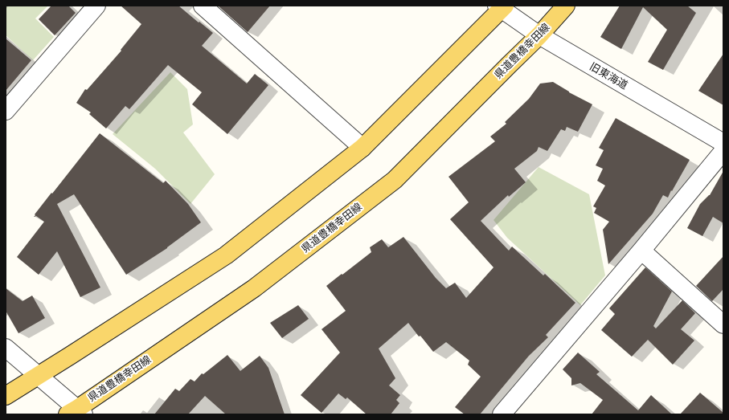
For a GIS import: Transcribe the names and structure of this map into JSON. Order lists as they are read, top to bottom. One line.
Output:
{"streets":{"main road":["県道豊橋幸田線"],"street":["旧東海道"]},"crossings":[["県道豊橋幸田線","旧東海道"]]}
